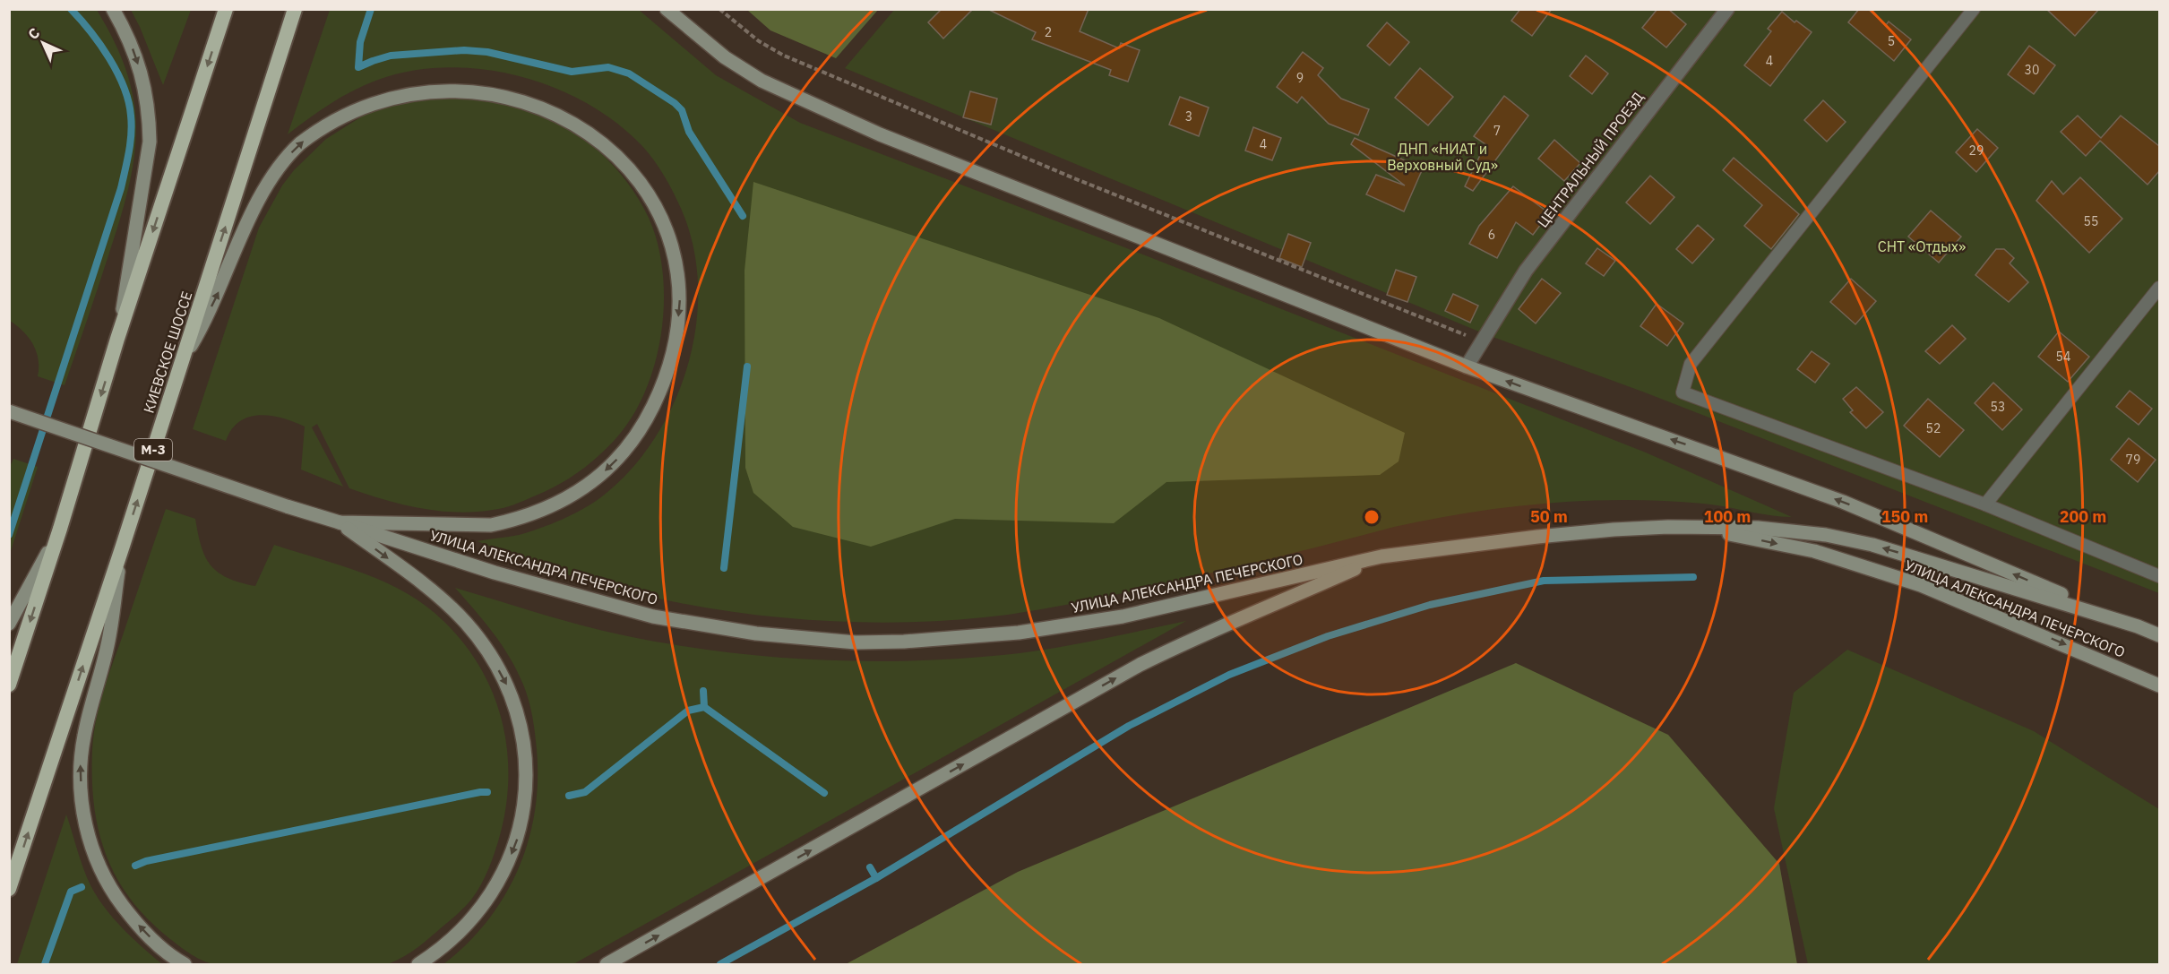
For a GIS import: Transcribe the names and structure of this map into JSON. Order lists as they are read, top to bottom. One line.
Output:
{"streets":{"highway":["КИЕВСКОЕ ШОССЕ","М-3"],"main road":["УЛИЦА АЛЕКСАНДРА ПЕЧЕРСКОГО"],"street":["ЦЕНТРАЛЬНЫЙ ПРОЕЗД"]},"parks":["ДНП «НИАТ и Верховный Суд»","СНТ «Отдых»"],"house_numbers":["2","5","4","30","9","3","7","4","29","55","6","54","53","52","79"],"north":"top left","rings":["50 m","100 m","150 m","200 m"]}
